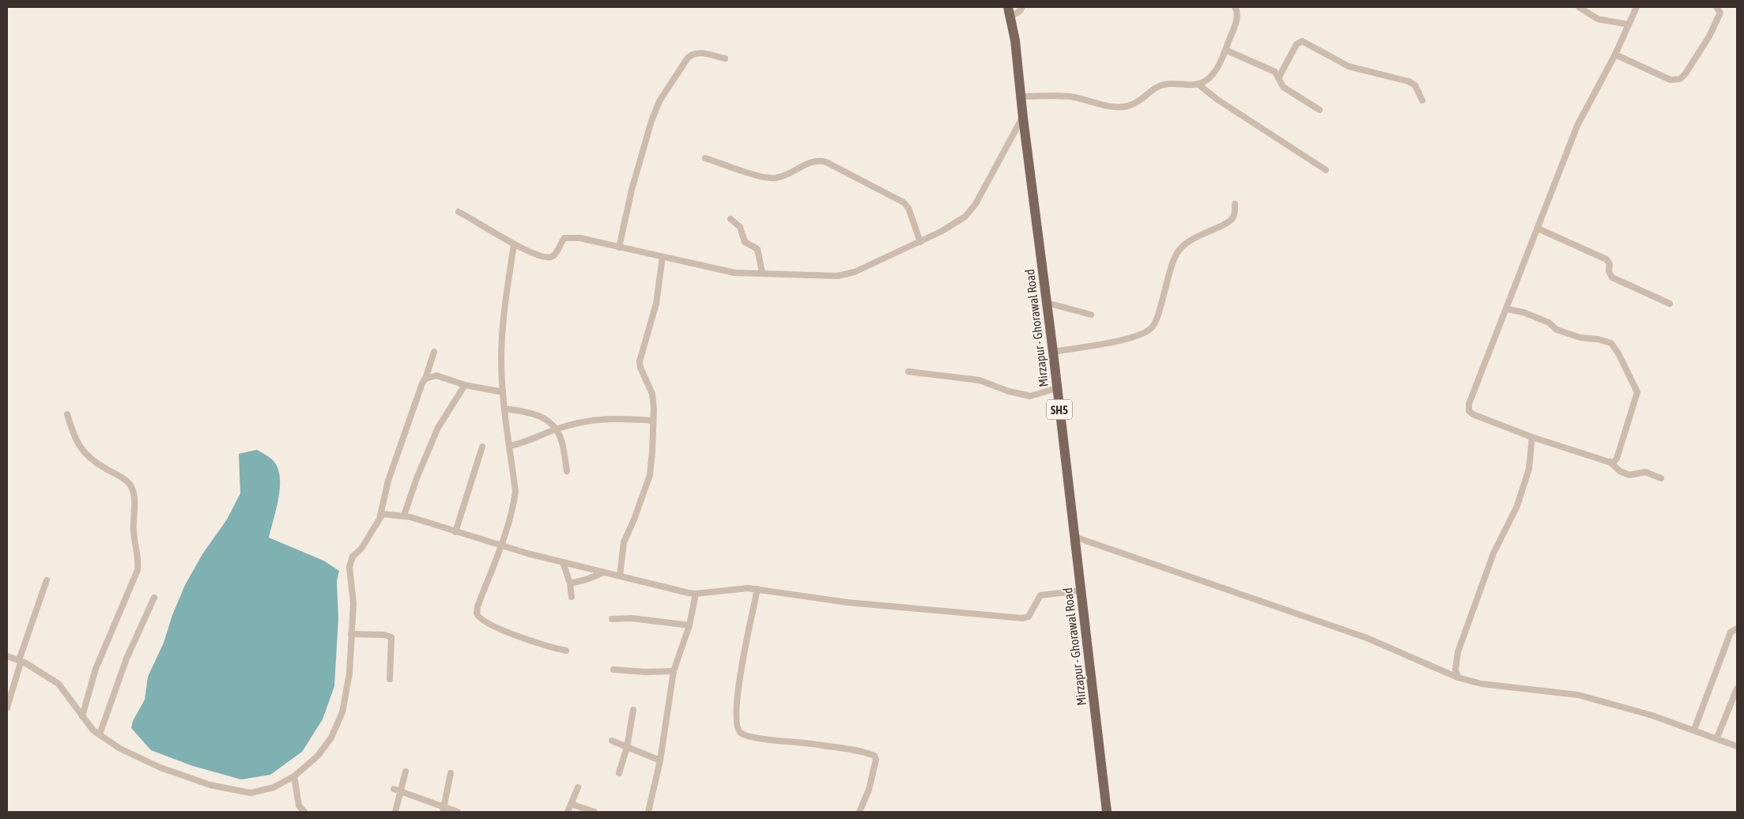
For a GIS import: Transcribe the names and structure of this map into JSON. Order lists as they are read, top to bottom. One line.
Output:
{"streets":{"main road":["Mirzapur - Ghorawal Road","SH5"]}}
